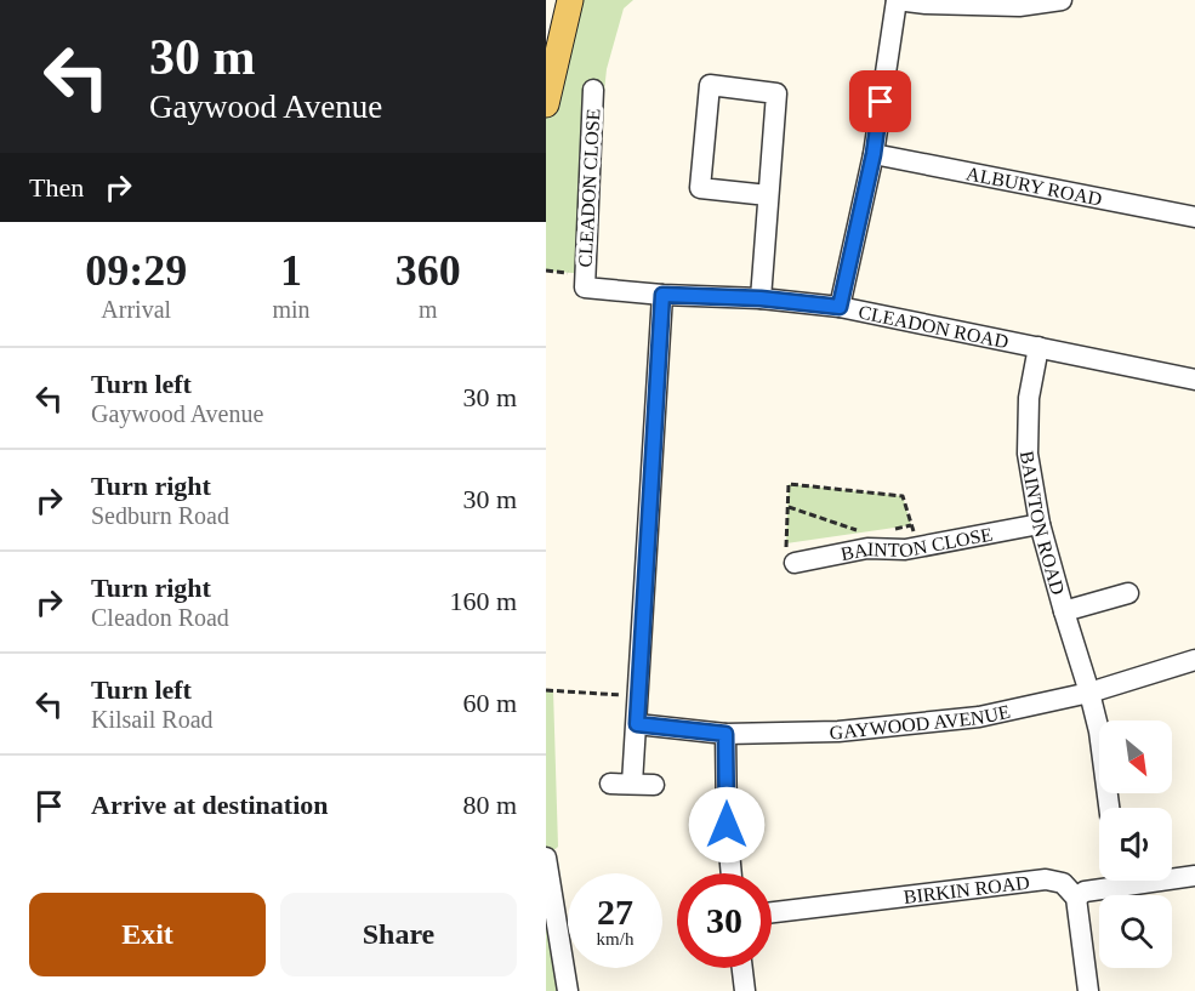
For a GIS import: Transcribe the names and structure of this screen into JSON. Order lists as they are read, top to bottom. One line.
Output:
{"streets":{"street":["ALBURY ROAD","CLEADON CLOSE","CLEADON ROAD","BAINTON ROAD","BAINTON CLOSE","GAYWOOD AVENUE","BIRKIN ROAD"]},"crossings":[["CLEADON CLOSE","CLEADON ROAD"],["CLEADON ROAD","BAINTON ROAD"],["BAINTON ROAD","BAINTON CLOSE"],["BAINTON ROAD","GAYWOOD AVENUE"]],"north":"bottom right","page":{"turn":["30 m","Gaywood Avenue"],"then":"Then","eta":["09:29","Arrival","1","min","360","m"],"list":[{"name":"Turn left","note":"Gaywood Avenue","value":"30 m"},{"name":"Turn right","note":"Sedburn Road","value":"30 m"},{"name":"Turn right","note":"Cleadon Road","value":"160 m"},{"name":"Turn left","note":"Kilsail Road","value":"60 m"},{"name":"Arrive at destination","value":"80 m"}],"speed":"27 km/h","limit":"30","buttons":["Exit","Share"]}}
